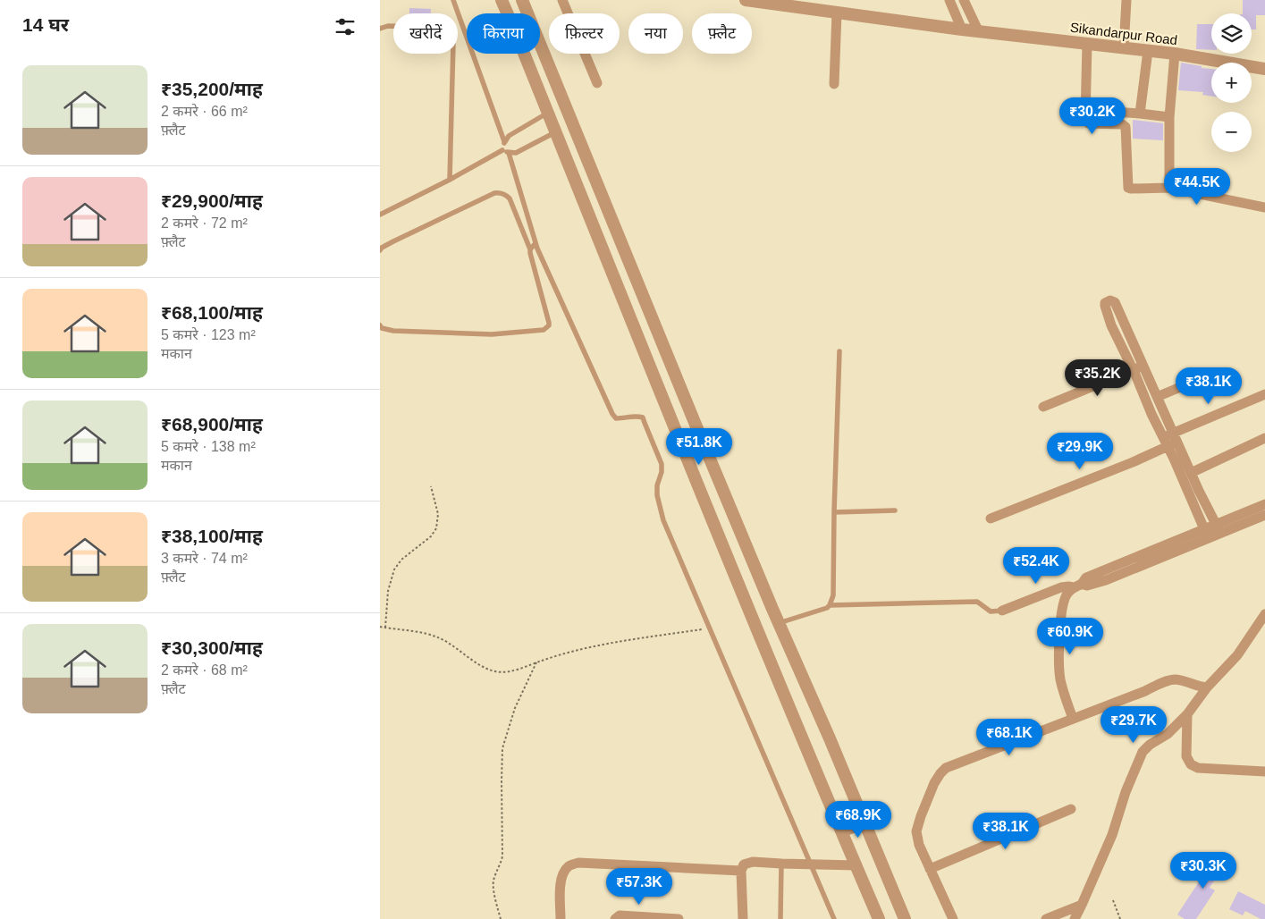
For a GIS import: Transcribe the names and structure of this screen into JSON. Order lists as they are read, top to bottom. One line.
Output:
{"streets":{"street":["Sikandarpur Road"]},"page":{"heading":"14 घर","map_buttons":["+","−"],"chip":["खरीदें","किराया","फ़िल्टर","नया","फ़्लैट"],"list":[{"name":"₹35,200/माह","note":"2 कमरे · 66 m² · फ़्लैट"},{"name":"₹29,900/माह","note":"2 कमरे · 72 m² · फ़्लैट"},{"name":"₹68,100/माह","note":"5 कमरे · 123 m² · मकान"},{"name":"₹68,900/माह","note":"5 कमरे · 138 m² · मकान"},{"name":"₹38,100/माह","note":"3 कमरे · 74 m² · फ़्लैट"},{"name":"₹30,300/माह","note":"2 कमरे · 68 m² · फ़्लैट"}],"price":["₹30.2K","₹44.5K","₹35.2K","₹38.1K","₹51.8K","₹29.9K","₹52.4K","₹60.9K","₹29.7K","₹68.1K","₹68.9K","₹38.1K","₹30.3K","₹57.3K"]}}
